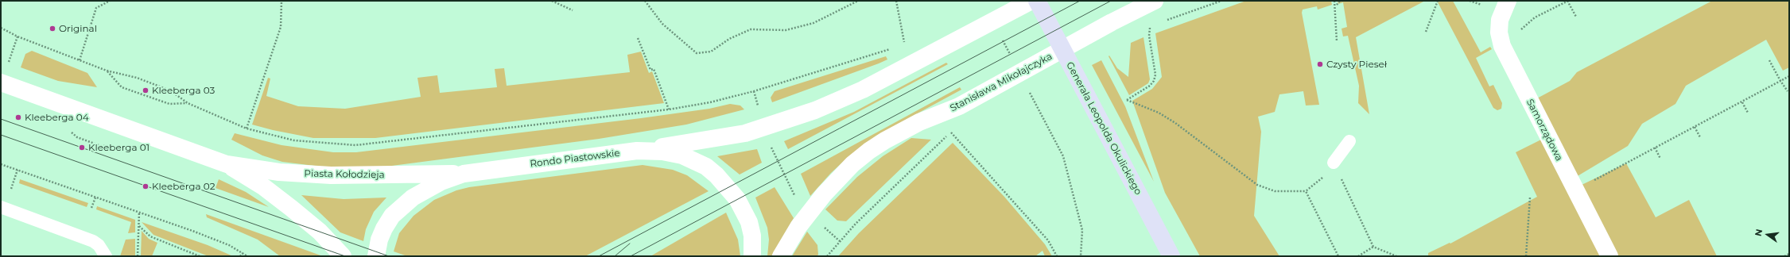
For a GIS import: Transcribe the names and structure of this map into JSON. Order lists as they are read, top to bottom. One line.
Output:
{"streets":{"main road":["Generała Leopolda Okulickiego"],"street":["Stanisława Mikołajczyka","Samorządowa","Rondo Piastowskie","Piasta Kołodzieja"]},"crossings":[["Rondo Piastowskie","Piasta Kołodzieja"]],"places":["Original","Czysty Pieseł","Kleeberga 03","Kleeberga 04","Kleeberga 01","Kleeberga 02"],"north":"left"}
